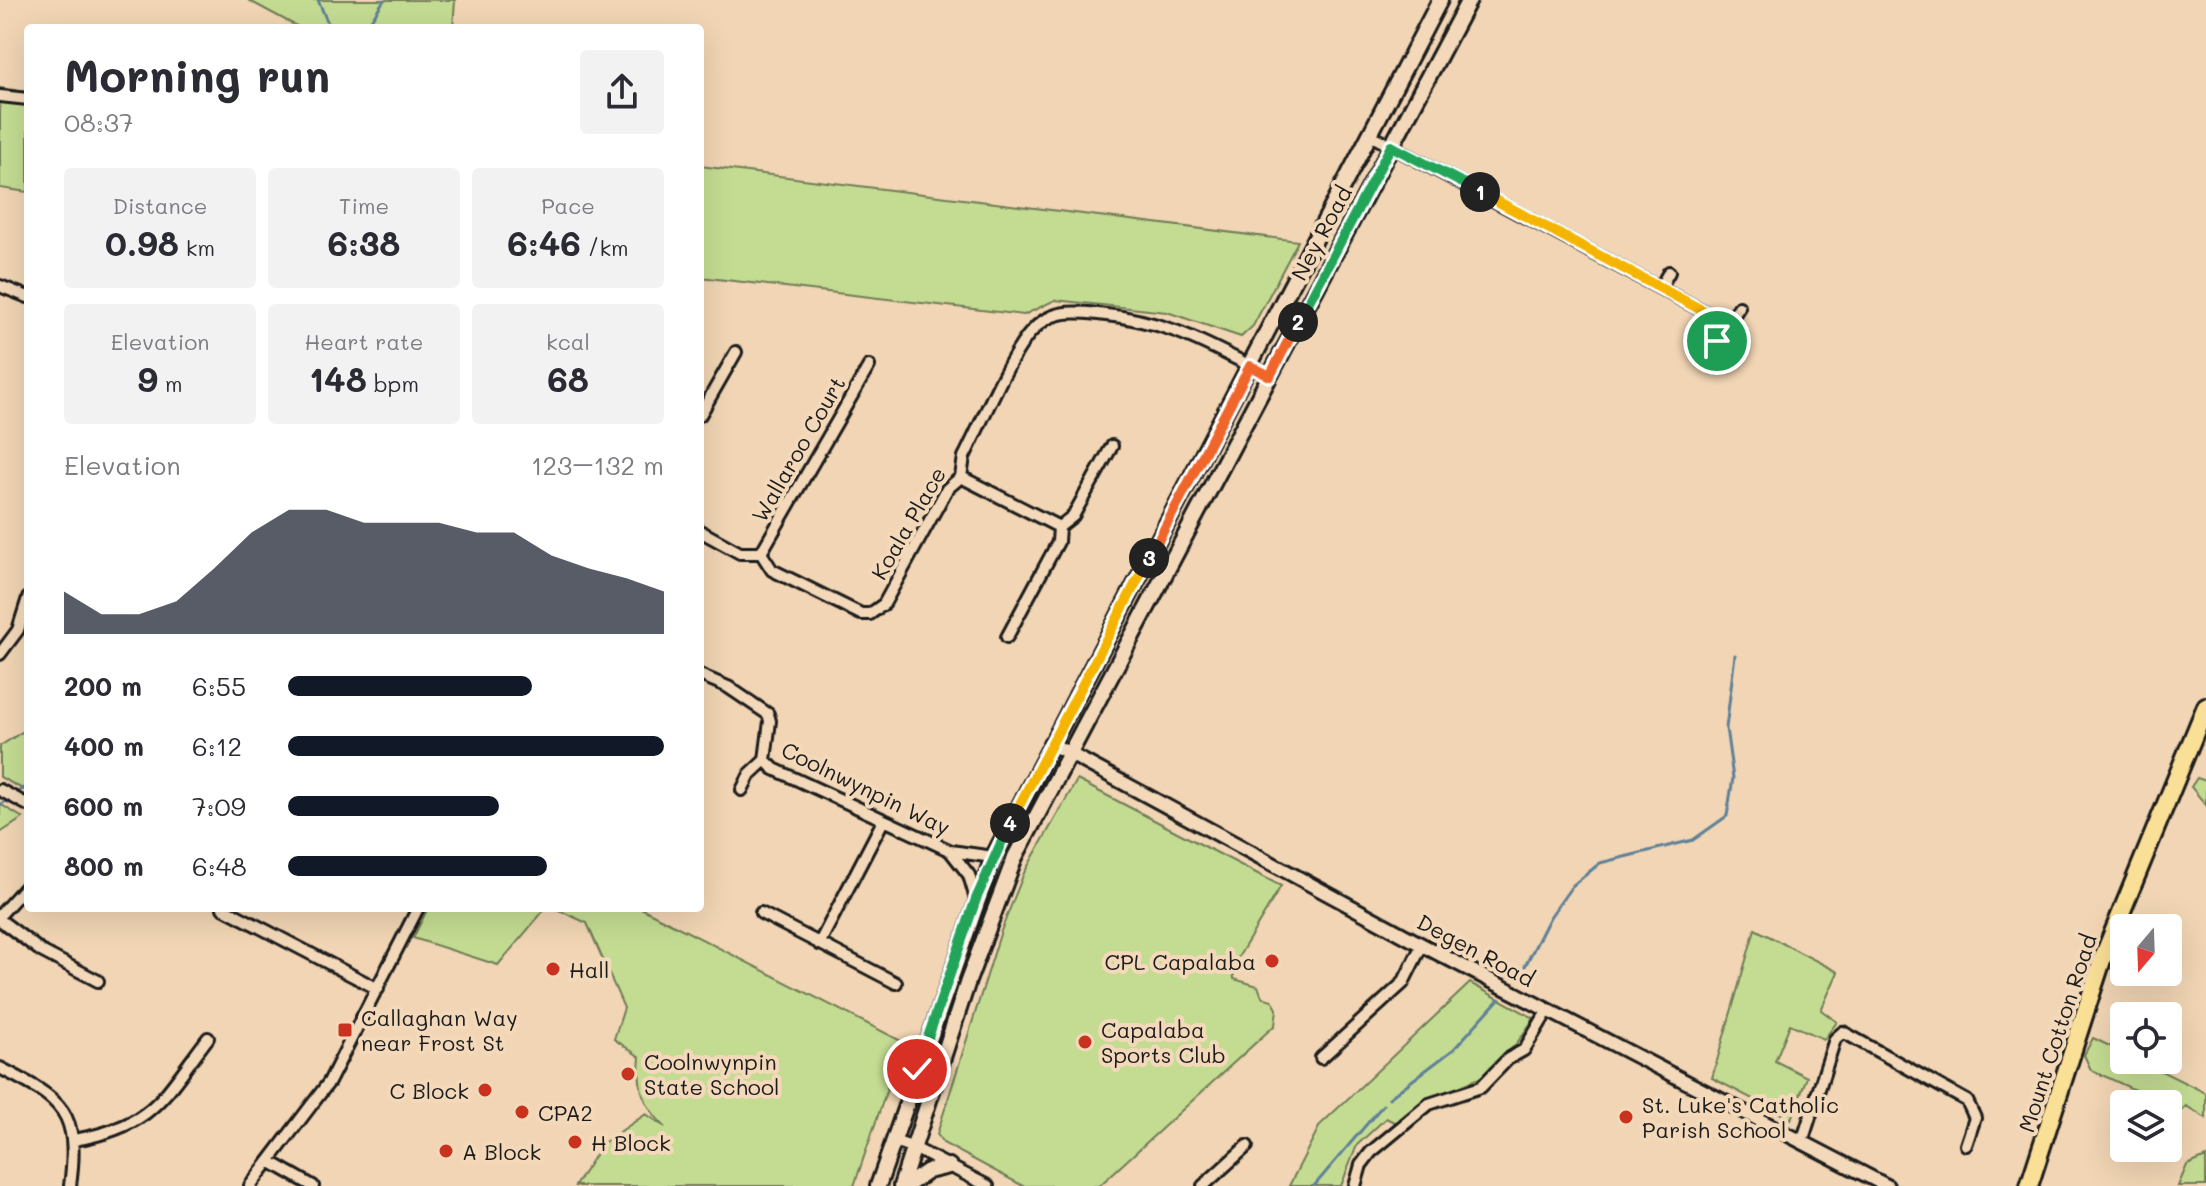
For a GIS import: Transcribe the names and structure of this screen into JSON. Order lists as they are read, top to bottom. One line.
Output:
{"streets":{"main road":["Ney Road","Mount Cotton Road"],"street":["Wallaroo Court","Koala Place","Coolnwynpin Way","Degen Road"]},"crossings":[["Ney Road","Koala Place"],["Ney Road","Coolnwynpin Way"],["Ney Road","Degen Road"],["Wallaroo Court","Koala Place"]],"places":{"other":["CPL Capalaba","Hall","Capalaba Sports Club","Coolnwynpin State School","C Block","CPA2","St. Luke's Catholic Parish School","H Block","A Block"],"transit":["Callaghan Way near Frost St"]},"north":"bottom","page":{"heading":["Morning run","08:37"],"stats":[["Distance","0.98 km"],["Time","6:38"],["Pace","6:46 /km"],["Elevation","9 m"],["Heart rate","148 bpm"],["kcal","68"]],"pins":["1","2","3","4"],"chart":["Elevation","123–132 m"],"list":[{"name":"200 m","note":"6:55"},{"name":"400 m","note":"6:12"},{"name":"600 m","note":"7:09"},{"name":"800 m","note":"6:48"}]}}
